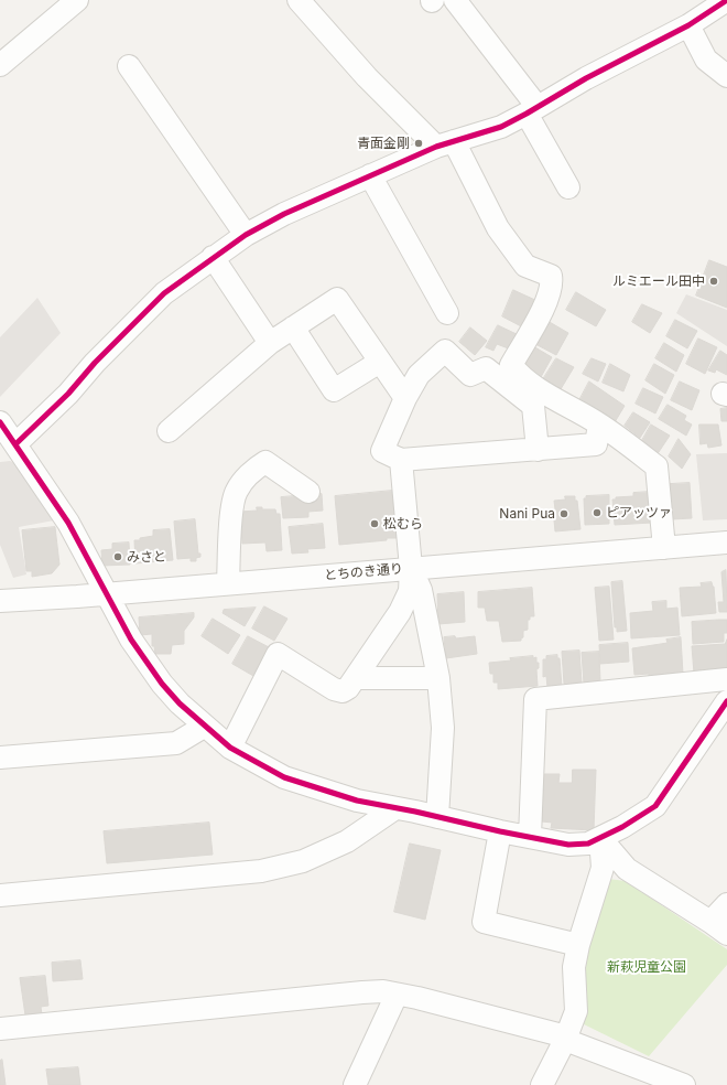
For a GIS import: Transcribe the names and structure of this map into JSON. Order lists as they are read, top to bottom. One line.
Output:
{"streets":{"street":["とちのき通り"]},"parks":["新萩児童公園"],"places":["青面金剛","ルミエール田中","ピアッツァ","Nani Pua","松むら","みさと"]}
